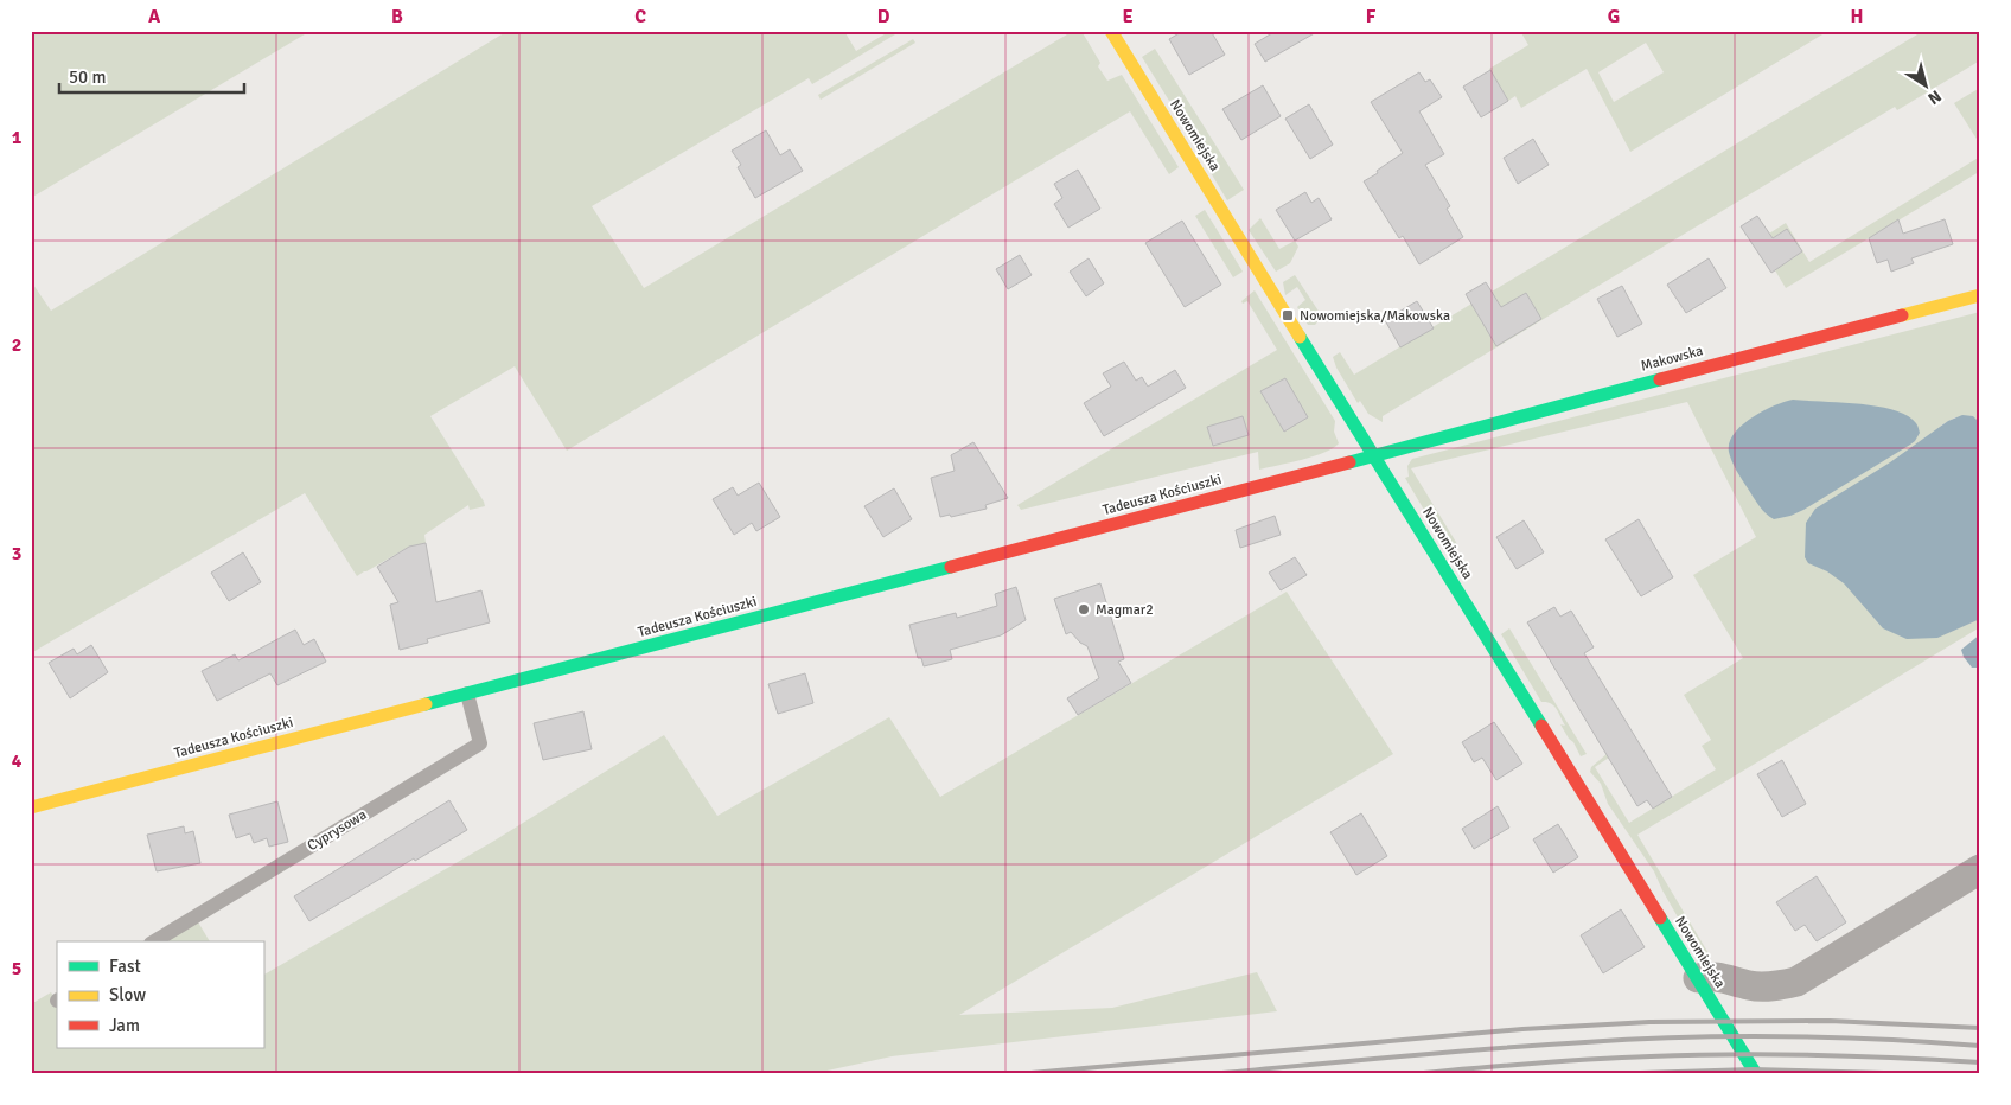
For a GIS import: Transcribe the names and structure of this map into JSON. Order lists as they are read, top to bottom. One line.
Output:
{"streets":{"street":["Nowomiejska","Makowska","Tadeusza Kościuszki"],"lane":["Cyprysowa"]},"crossings":[["Nowomiejska","Makowska"],["Nowomiejska","Tadeusza Kościuszki"],["Makowska","Tadeusza Kościuszki"],["Tadeusza Kościuszki","Cyprysowa"]],"places":{"transit":["Nowomiejska/Makowska"],"other":["Magmar2"]},"legend":["Fast","Slow","Jam"],"scale_bar":"50 m","north":"bottom right","grid":{"columns":["A","B","C","D","E","F","G","H"],"rows":["1","2","3","4","5"]}}
